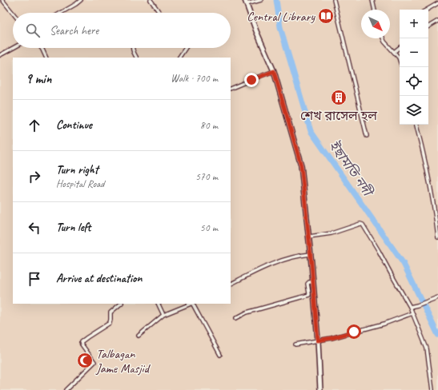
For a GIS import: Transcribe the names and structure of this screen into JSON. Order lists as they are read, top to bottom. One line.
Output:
{"water":["ইছামতি নদী"],"places":{"library":["Central Library"],"building":["শেখ রাসেল হল"],"mosque":["Talbagan Jame Masjid"]},"north":"bottom right","page":{"map_buttons":["+","−"],"search":"Search here","heading":["9 min","Walk · 700 m"],"list":[["Continue","80 m"],["Turn right","Hospital Road","570 m"],["Turn left","50 m"],"Arrive at destination"]}}
